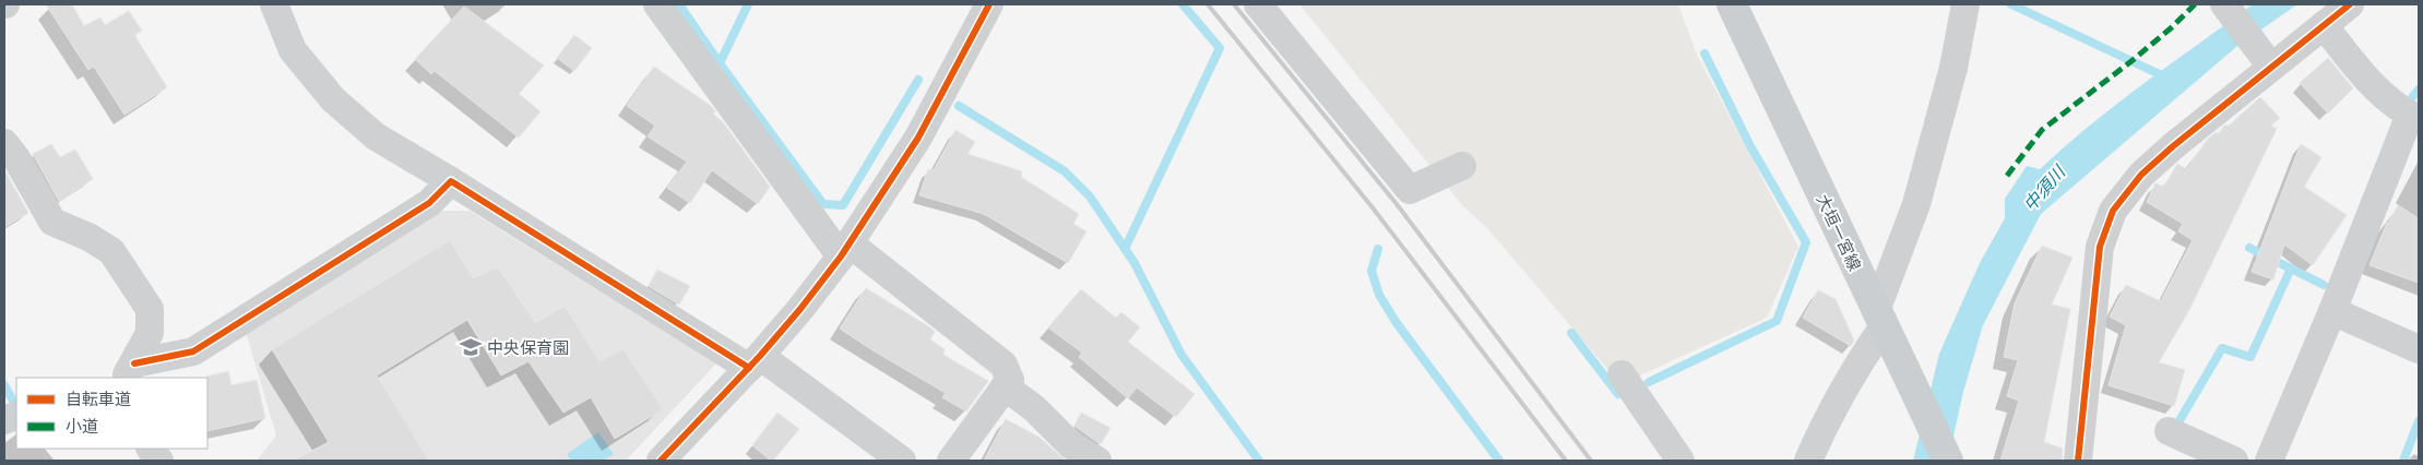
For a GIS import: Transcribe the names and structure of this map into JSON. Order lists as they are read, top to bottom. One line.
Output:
{"streets":{"main road":["大垣一宮線"]},"water":["中須川"],"places":{"school or university":["中央保育園"]},"legend":["自転車道","小道"]}
